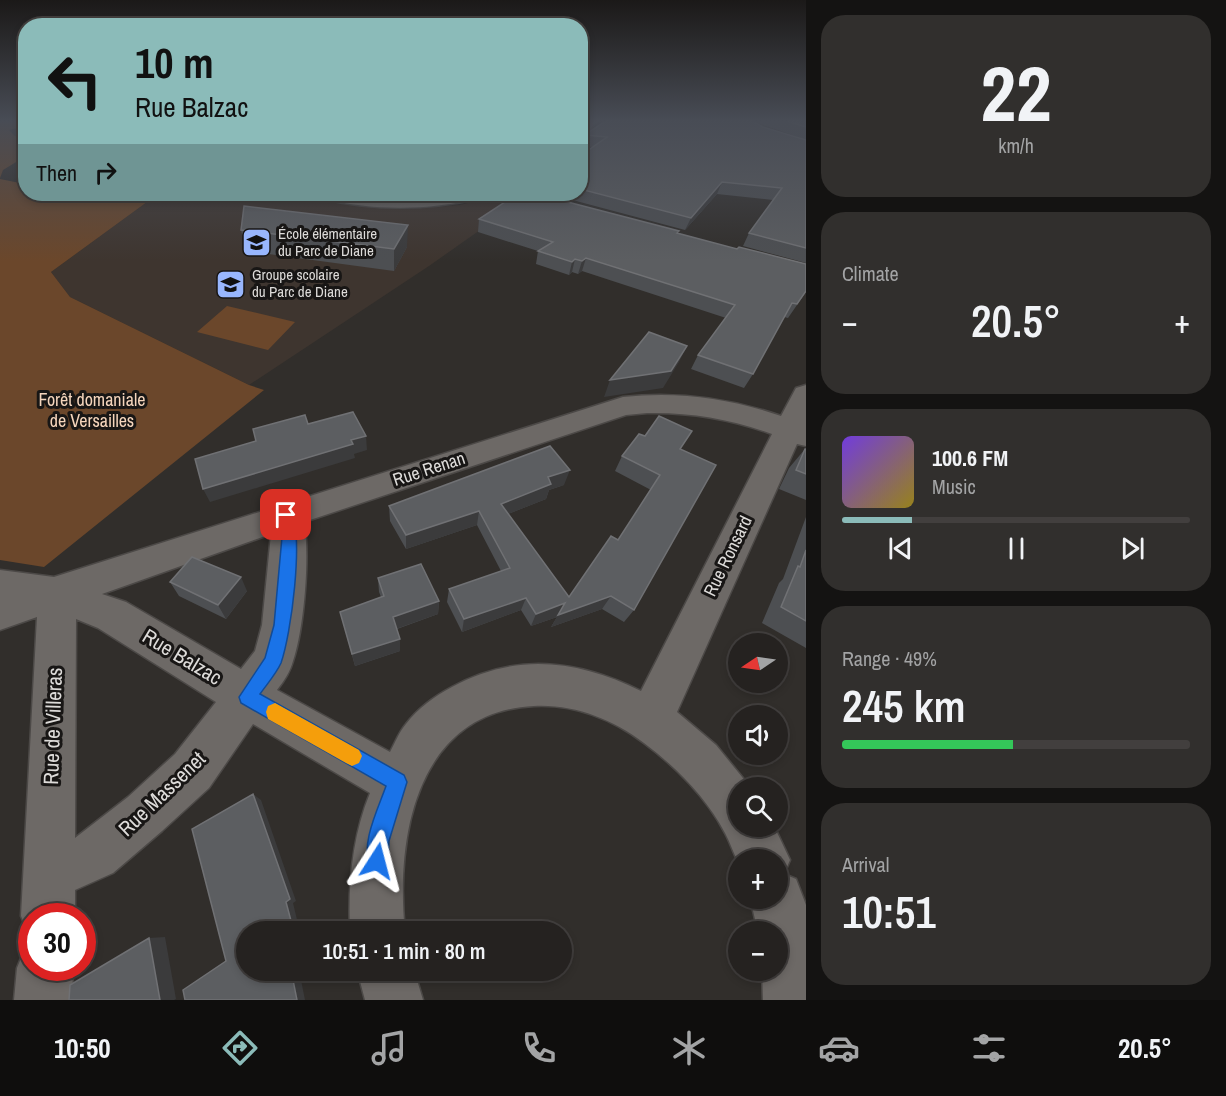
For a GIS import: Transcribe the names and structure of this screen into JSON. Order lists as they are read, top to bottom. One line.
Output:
{"streets":{"street":["Rue Renan","Rue Ronsard","Rue Balzac","Rue de Villeras","Rue Massenet"]},"crossings":[["Rue Renan","Rue Ronsard"],["Rue Renan","Rue Balzac"],["Rue Renan","Rue de Villeras"],["Rue Renan","Rue Massenet"],["Rue Balzac","Rue de Villeras"],["Rue Balzac","Rue Massenet"],["Rue de Villeras","Rue Massenet"]],"parks":["Forêt domaniale de Versailles"],"places":{"school or university":["École élémentaire du Parc de Diane","Groupe scolaire du Parc de Diane"]},"north":"left","page":{"tile":[["22","km/h"],"Climate",["Range · 49%","245 km"],["Arrival","10:51"]],"turn":["10 m","Rue Balzac"],"then":"Then","heat":["−","20.5°","+"],"song":["100.6 FM","Music"],"map_buttons":["+","−"],"limit":"30","trip":"10:51 · 1 min · 80 m","tabs":["10:50","20.5°"]}}
